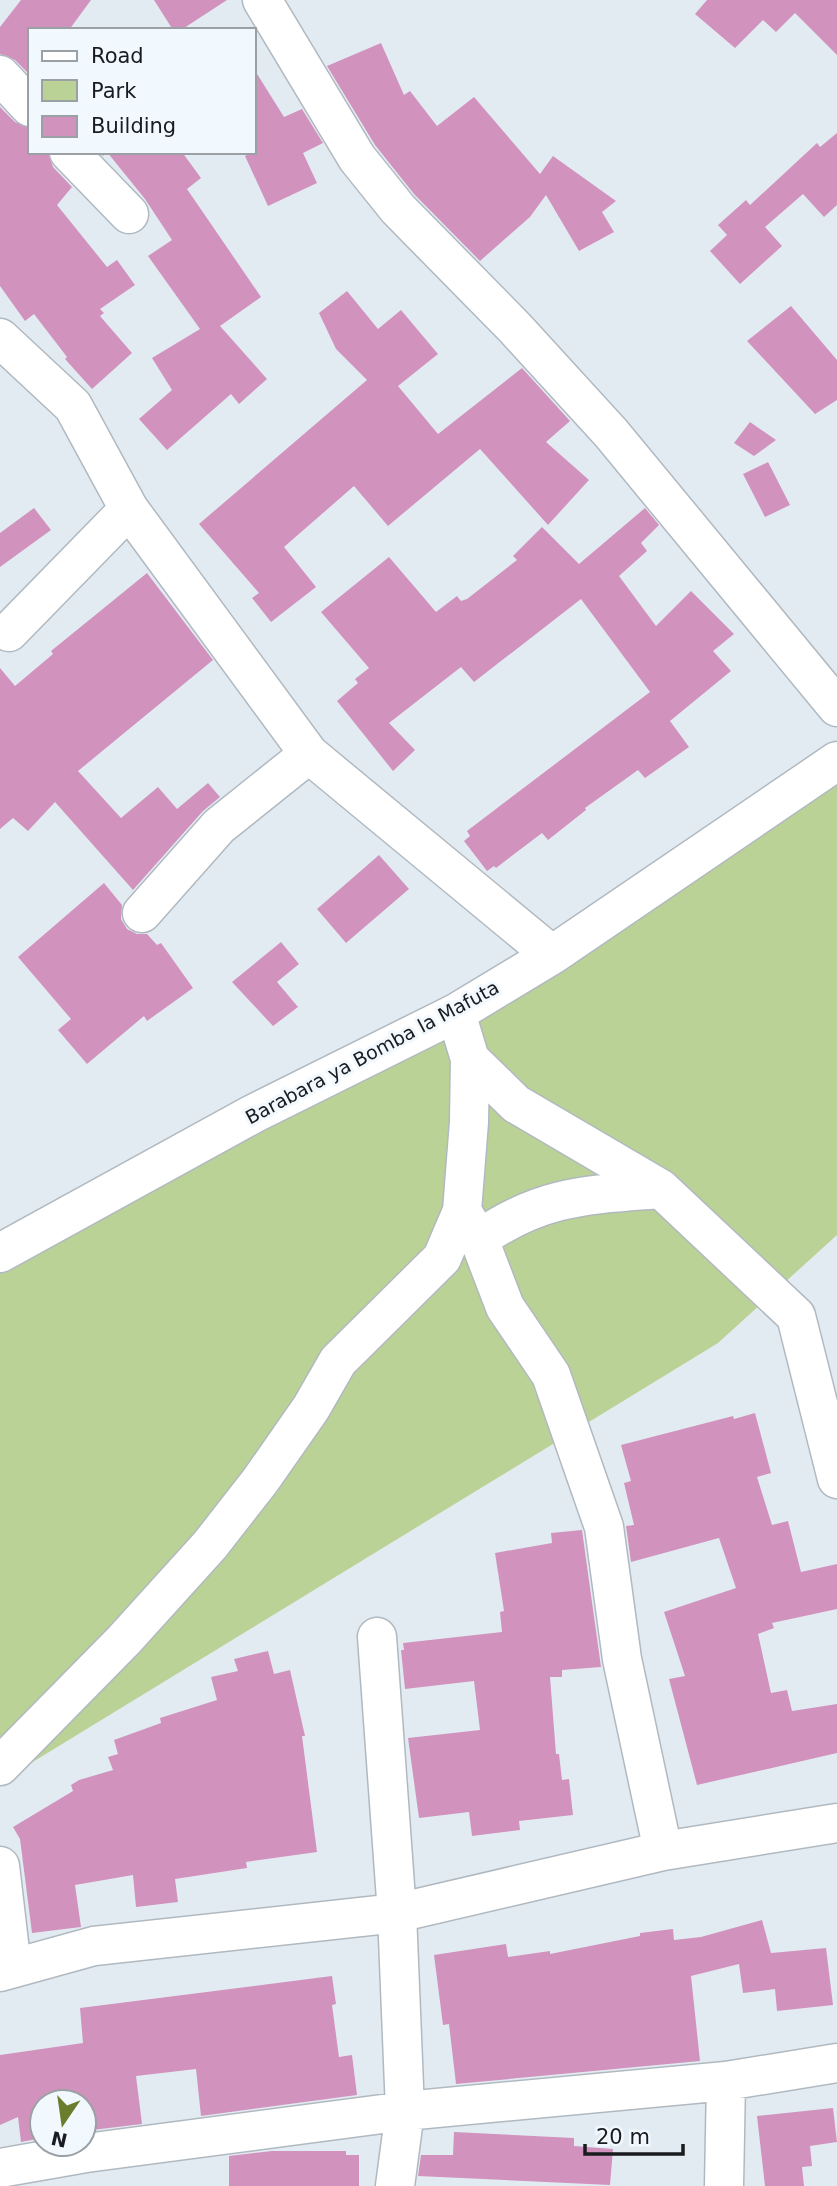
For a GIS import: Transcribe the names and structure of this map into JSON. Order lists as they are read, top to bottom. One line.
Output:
{"streets":{"street":["Barabara ya Bomba la Mafuta"]},"legend":["Road","Park","Building"],"scale_bar":"20 m","north":"bottom"}
